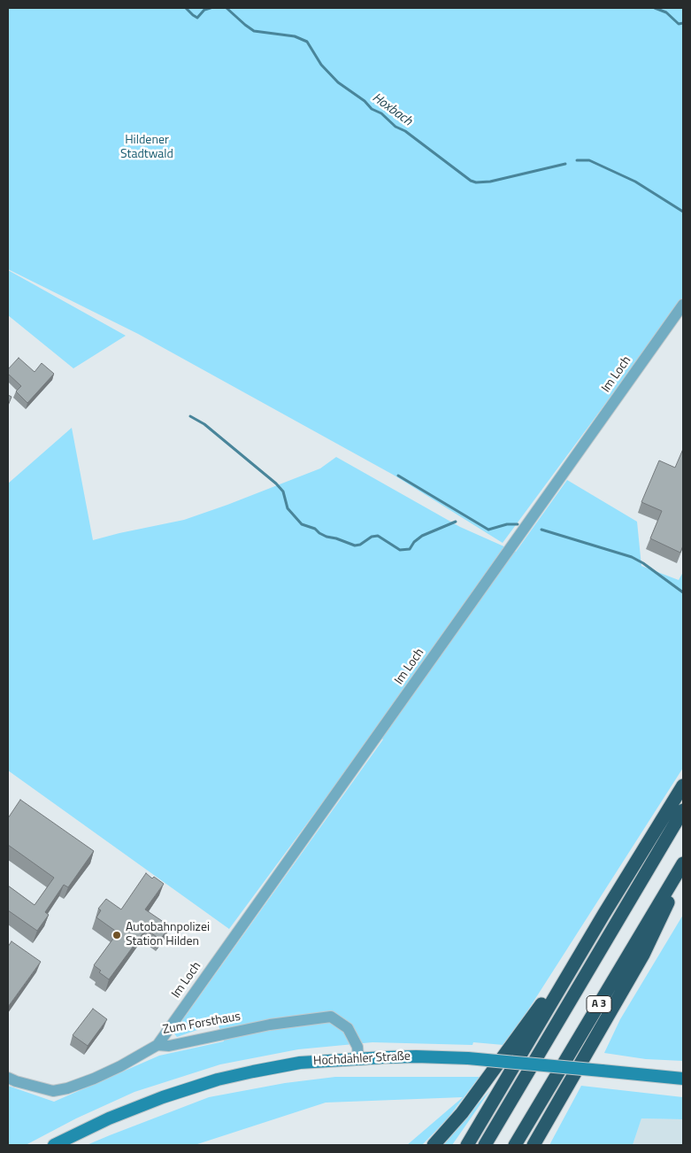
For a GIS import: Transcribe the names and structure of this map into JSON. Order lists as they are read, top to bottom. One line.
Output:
{"streets":{"highway":["A 3"],"main road":["Hochdahler Straße"],"street":["Im Loch","Zum Forsthaus"]},"crossings":[["Im Loch","Zum Forsthaus"],["Zum Forsthaus","Hochdahler Straße"]],"water":["Hoxbach"],"parks":["Hildener Stadtwald"],"places":["Autobahnpolizei Station Hilden"]}
